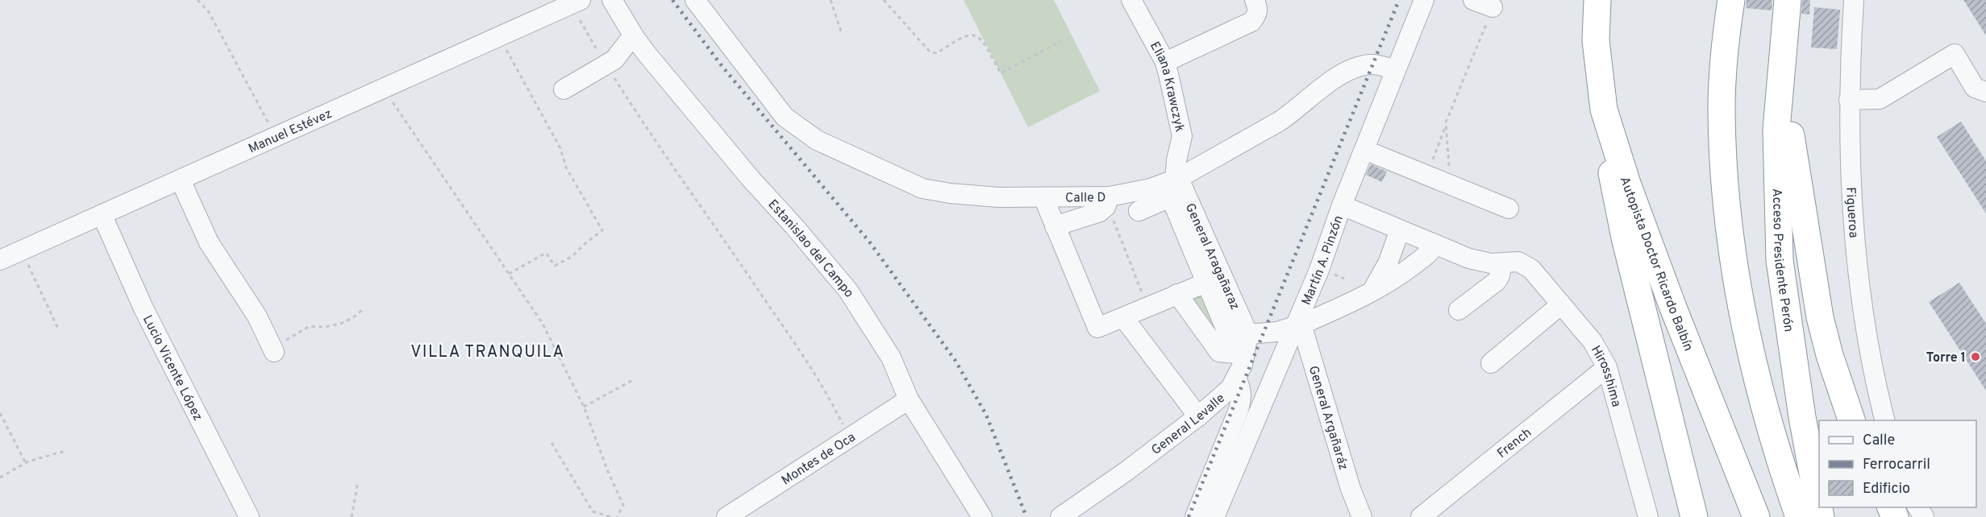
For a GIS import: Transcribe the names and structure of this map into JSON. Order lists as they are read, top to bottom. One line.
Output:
{"streets":{"highway":["Acceso Presidente Perón","Autopista Doctor Ricardo Balbín"],"street":["Eliana Krawczyk","Manuel Estévez","Calle D","Figueroa","Estanislao del Campo","General Aragañaraz","Martín A. Pinzón","Lucio Vicente López","Hirosshima","General Argañaráz","General Levalle","French","Montes de Oca"]},"crossings":[["Eliana Krawczyk","Calle D"],["Eliana Krawczyk","General Aragañaraz"],["Manuel Estévez","Lucio Vicente López"],["Calle D","General Aragañaraz"],["Calle D","Martín A. Pinzón"],["Estanislao del Campo","Montes de Oca"],["General Aragañaraz","General Levalle"],["Martín A. Pinzón","General Argañaráz"],["Hirosshima","French"]],"districts":["VILLA TRANQUILA"],"places":["Torre 1"],"legend":["Calle","Ferrocarril","Edificio"]}
